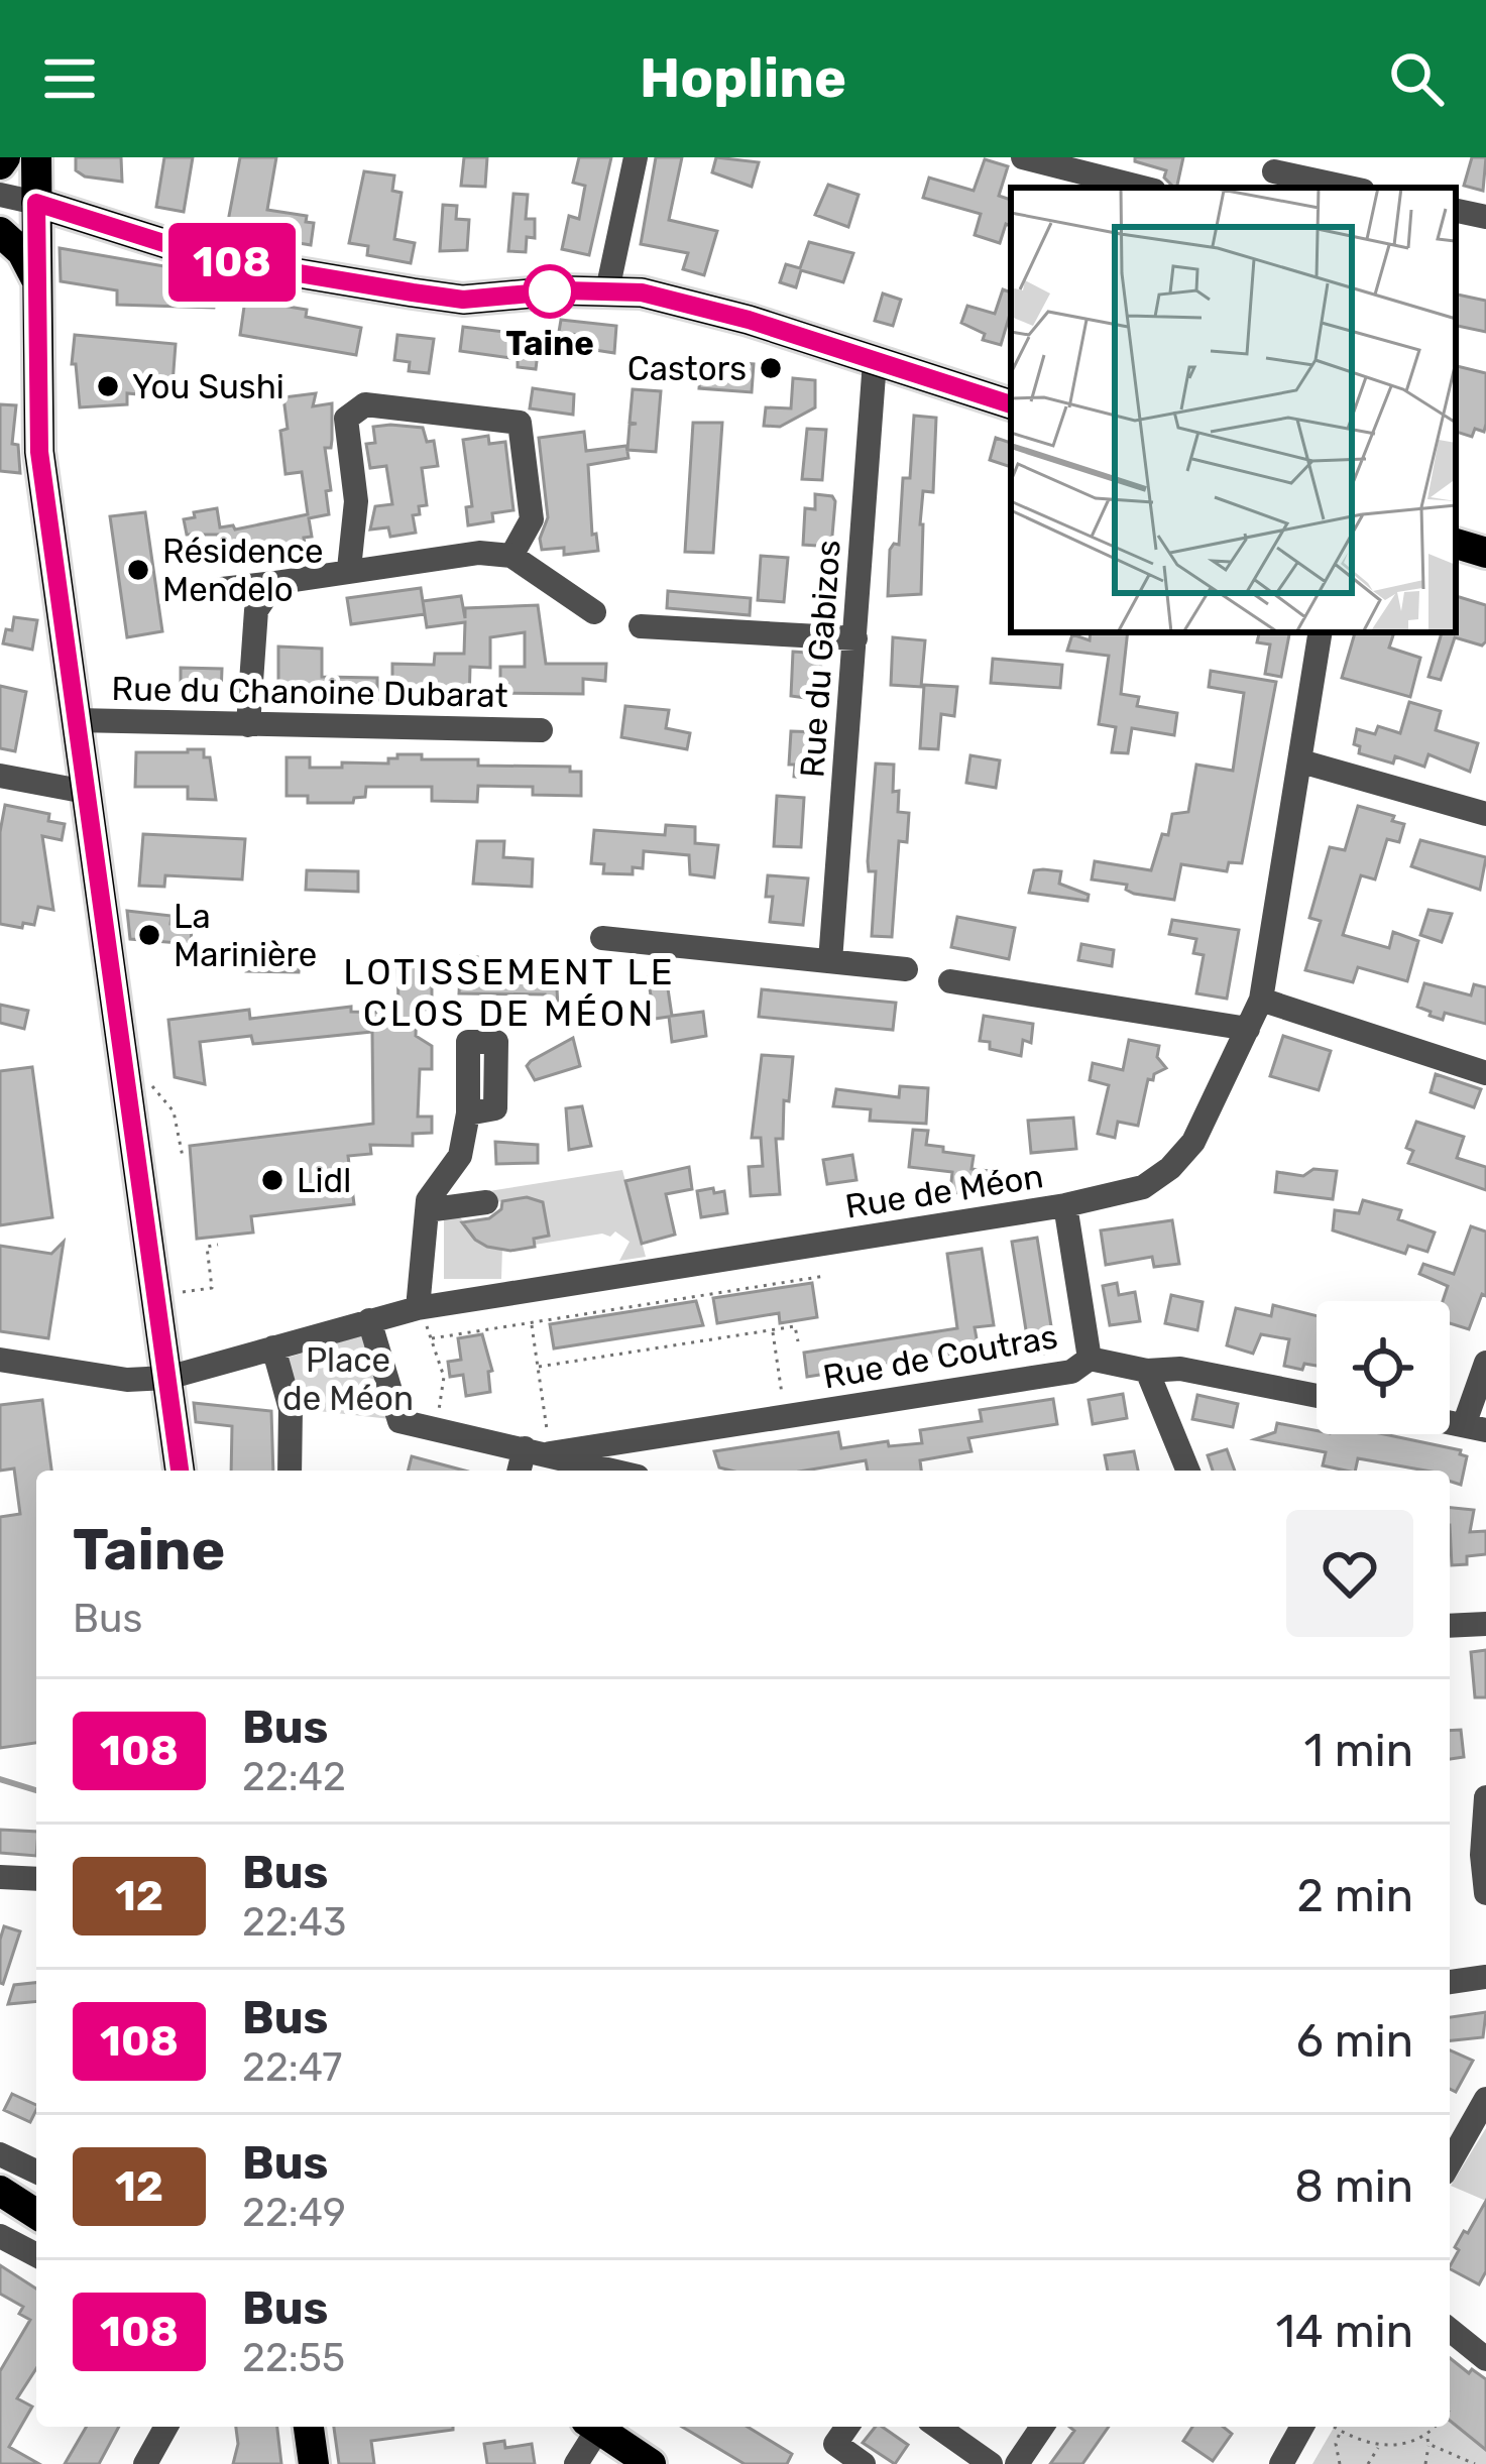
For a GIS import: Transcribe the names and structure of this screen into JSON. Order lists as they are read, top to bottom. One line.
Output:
{"streets":{"street":["Rue du Gabizos","Rue du Chanoine Dubarat","Rue de Méon","Rue de Coutras"]},"districts":["LOTISSEMENT LE CLOS DE MÉON"],"parks":["Place de Méon"],"places":["Taine","Castors","You Sushi","Résidence Mendelo","La Marinière","Lidl"],"lines":["bus line 108"],"page":{"header":"Hopline","on_map":"108","heading":["Taine","Bus"],"list":[{"mark":"108","name":"Bus","note":"22:42","value":"1 min"},{"mark":"12","name":"Bus","note":"22:43","value":"2 min"},{"mark":"108","name":"Bus","note":"22:47","value":"6 min"},{"mark":"12","name":"Bus","note":"22:49","value":"8 min"},{"mark":"108","name":"Bus","note":"22:55","value":"14 min"}]}}
